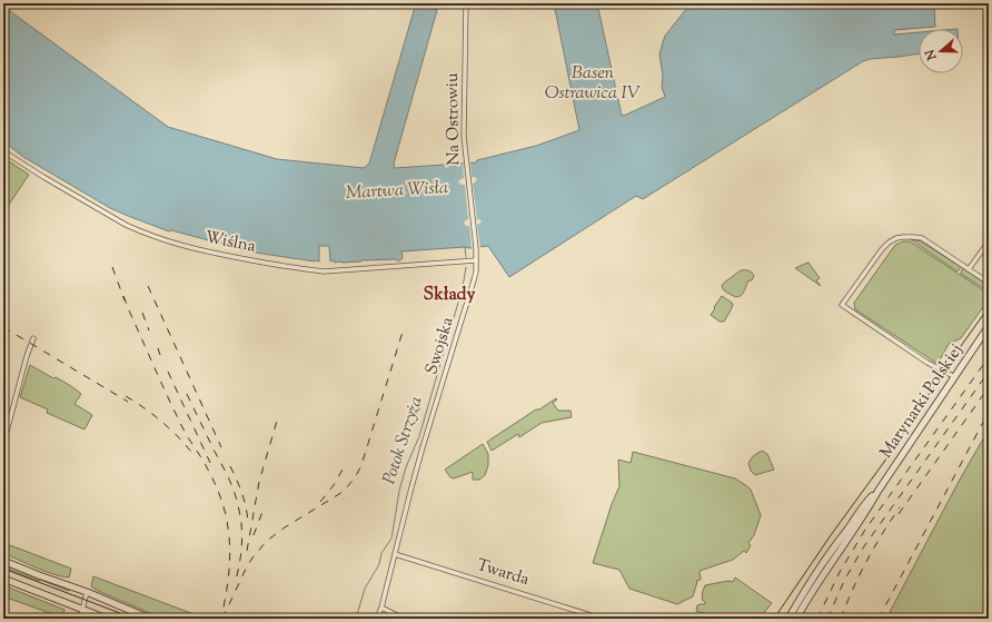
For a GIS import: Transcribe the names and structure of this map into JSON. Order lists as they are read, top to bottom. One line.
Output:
{"streets":{"main road":["Marynarki Polskiej"],"street":["Na Ostrowiu","Wiślna","Swojska","Twarda"]},"crossings":[["Na Ostrowiu","Wiślna"],["Na Ostrowiu","Swojska"],["Wiślna","Swojska"],["Swojska","Twarda"]],"districts":["Składy"],"water":["Basen Ostrawica IV","Martwa Wisła","Potok Strzyża"],"north":"left"}
